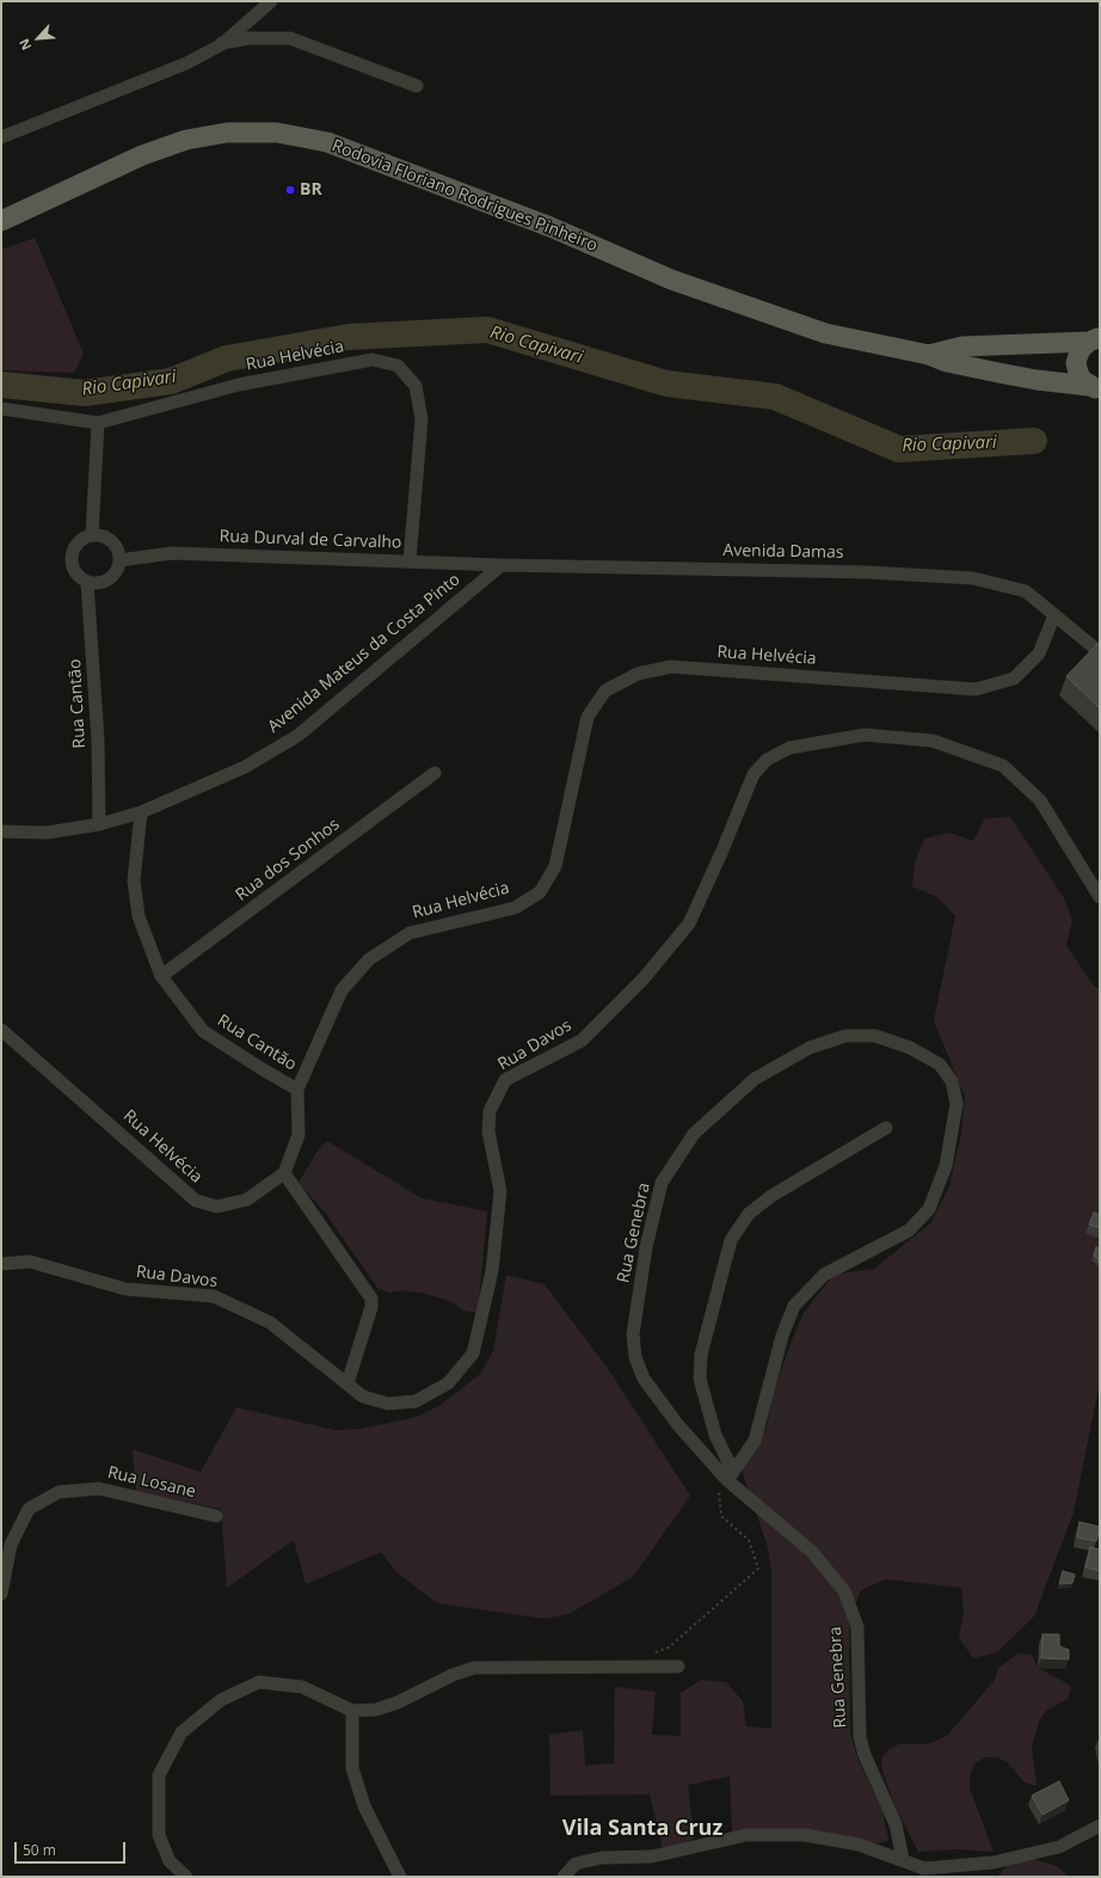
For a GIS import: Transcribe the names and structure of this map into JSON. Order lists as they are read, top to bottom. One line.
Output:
{"streets":{"main road":["Rodovia Floriano Rodrigues Pinheiro"],"street":["Rua Helvécia","Rua Durval de Carvalho","Avenida Damas","Avenida Mateus da Costa Pinto","Rua Cantão","Rua dos Sonhos","Rua Davos","Rua Genebra","Rua Losane"]},"crossings":[["Rua Helvécia","Rua Durval de Carvalho"],["Rua Helvécia","Avenida Damas"],["Rua Helvécia","Rua Cantão"],["Rua Durval de Carvalho","Avenida Damas"],["Rua Durval de Carvalho","Avenida Mateus da Costa Pinto"],["Rua Durval de Carvalho","Rua Cantão"],["Avenida Damas","Avenida Mateus da Costa Pinto"],["Avenida Mateus da Costa Pinto","Rua Cantão"],["Rua Cantão","Rua dos Sonhos"]],"districts":["Vila Santa Cruz"],"water":["Rio Capivari"],"places":["BR"],"scale_bar":"50 m","north":"bottom left"}
